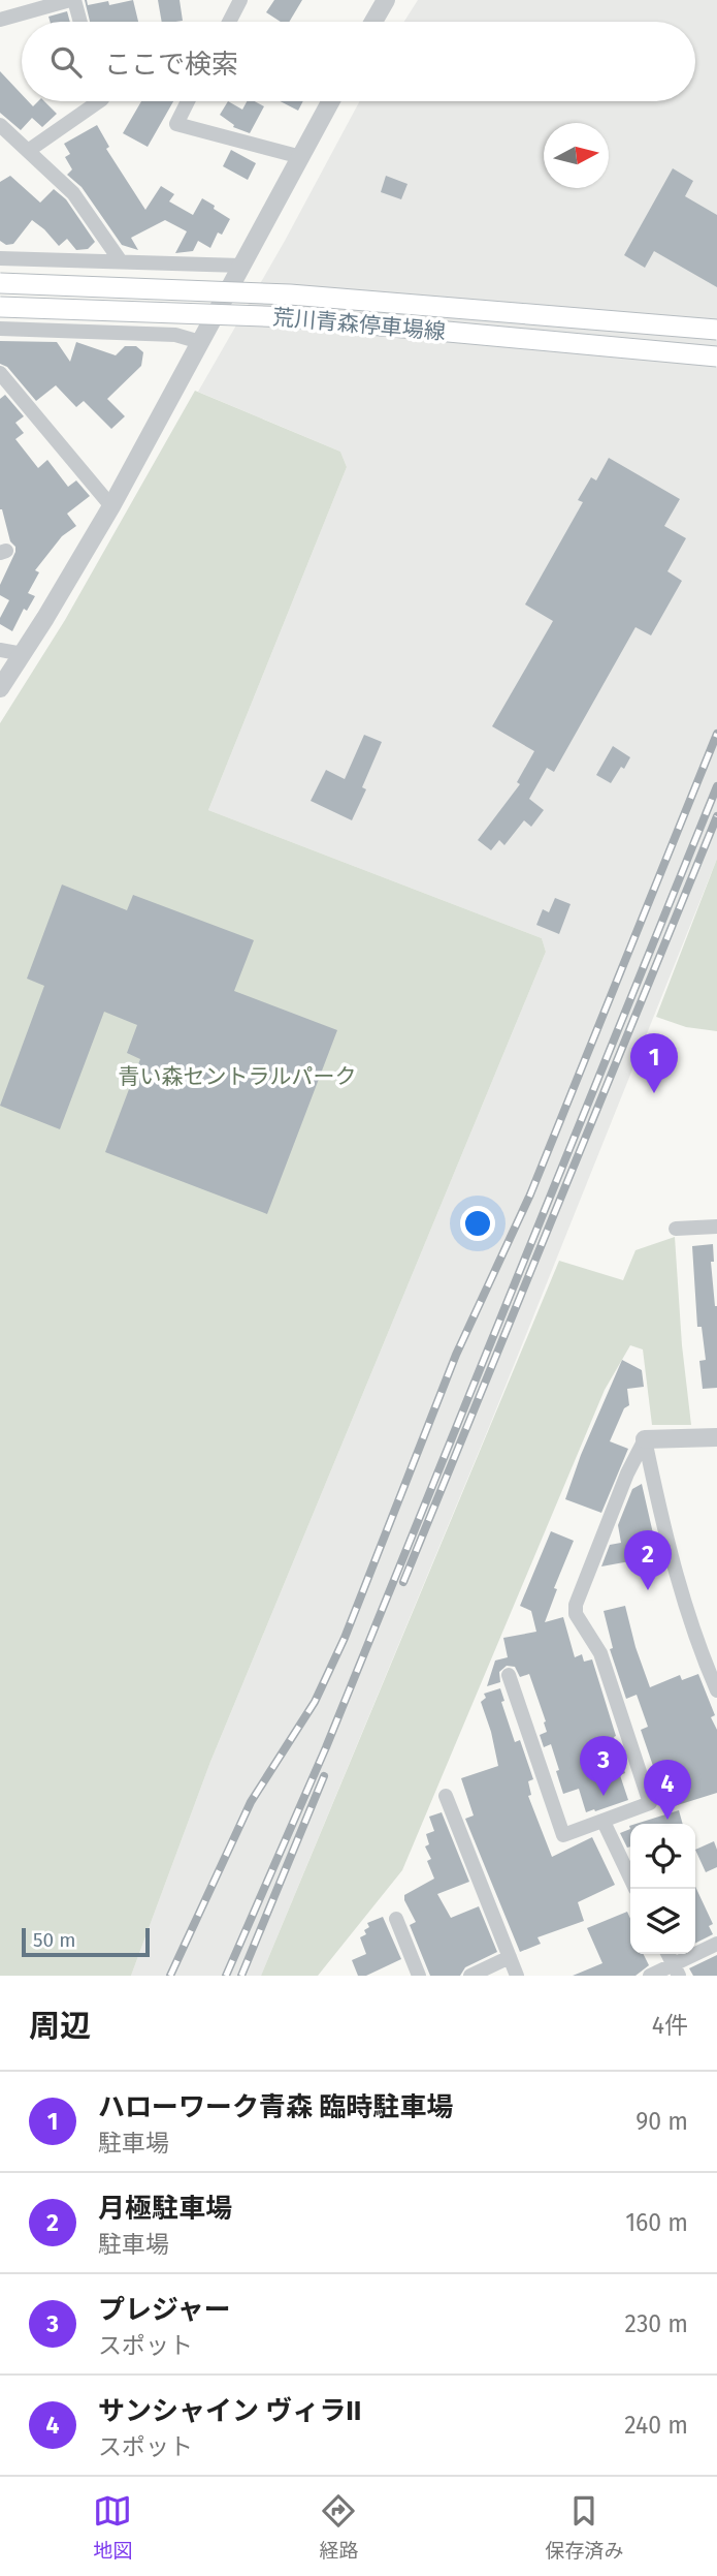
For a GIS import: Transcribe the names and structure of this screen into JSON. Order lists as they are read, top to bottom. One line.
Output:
{"streets":{"main road":["荒川青森停車場線"]},"parks":["青い森セントラルパーク"],"scale_bar":"50 m","north":"right","page":{"search":"ここで検索","pins":["1","2","3","4"],"scale":"50 m","heading":["周辺","4件"],"list":[{"mark":"1","name":"ハローワーク青森 臨時駐車場","note":"駐車場","value":"90 m"},{"mark":"2","name":"月極駐車場","note":"駐車場","value":"160 m"},{"mark":"3","name":"プレジャー","note":"スポット","value":"230 m"},{"mark":"4","name":"サンシャイン ヴィラII","note":"スポット","value":"240 m"}],"nav":["地図","経路","保存済み"]}}
